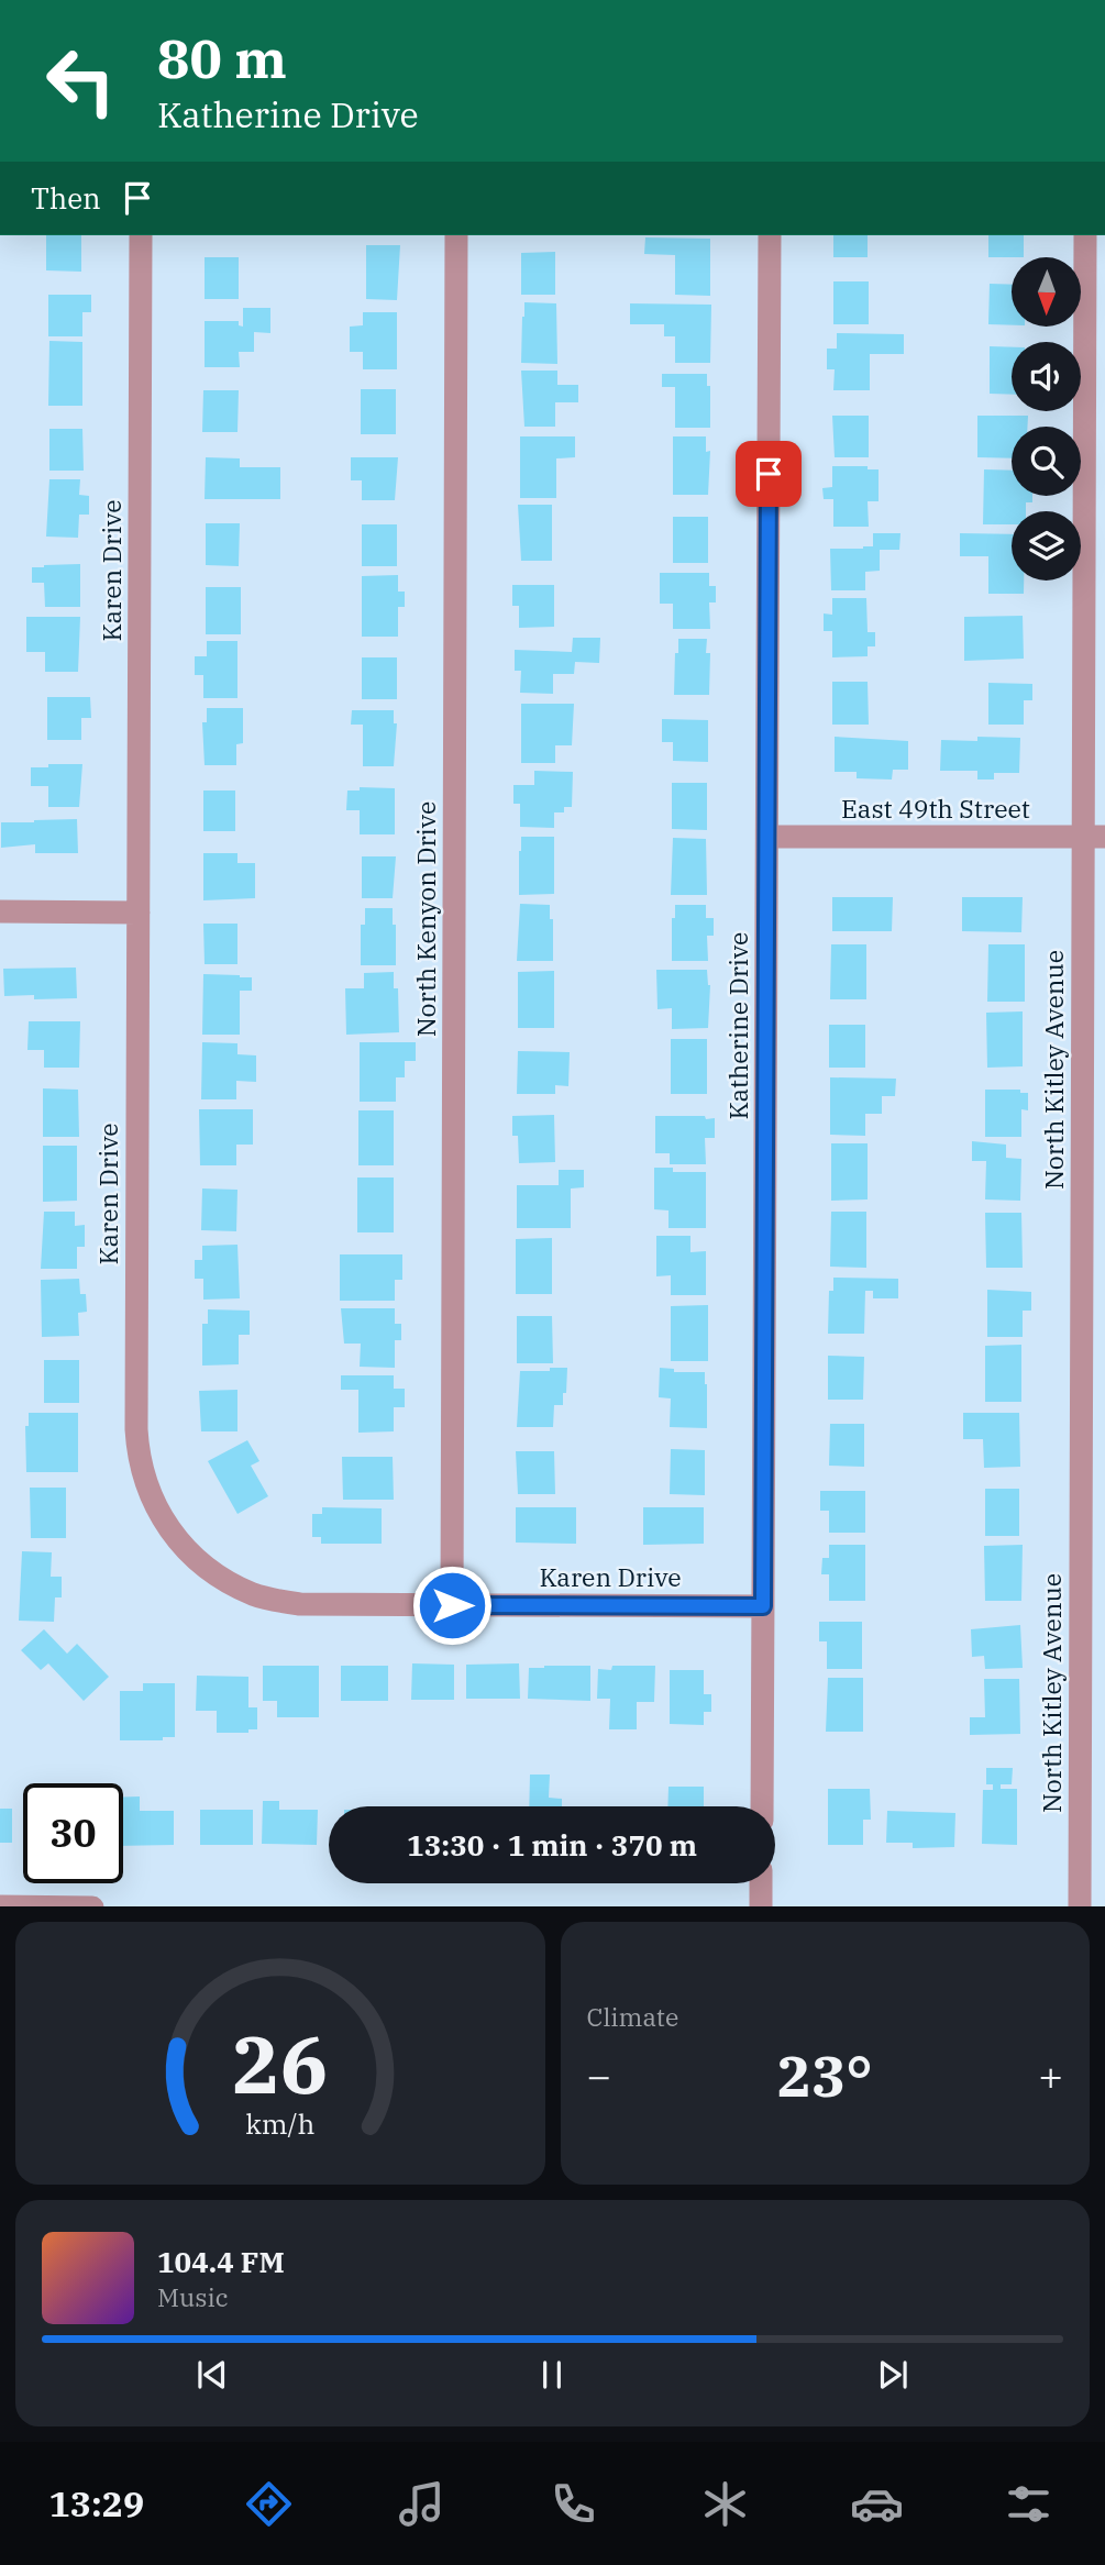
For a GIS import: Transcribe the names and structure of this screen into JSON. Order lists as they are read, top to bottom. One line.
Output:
{"streets":{"street":["Karen Drive","East 49th Street","North Kenyon Drive","Katherine Drive","North Kitley Avenue"]},"crossings":[["Karen Drive","North Kenyon Drive"],["Karen Drive","Katherine Drive"],["East 49th Street","Katherine Drive"],["East 49th Street","North Kitley Avenue"]],"north":"bottom","page":{"turn":["80 m","Katherine Drive"],"then":"Then","limit":"30","trip":"13:30 · 1 min · 370 m","tile":"Climate","heat":["−","23°","+"],"song":["104.4 FM","Music"],"tabs":"13:29","gauge":["26","km/h"]}}
